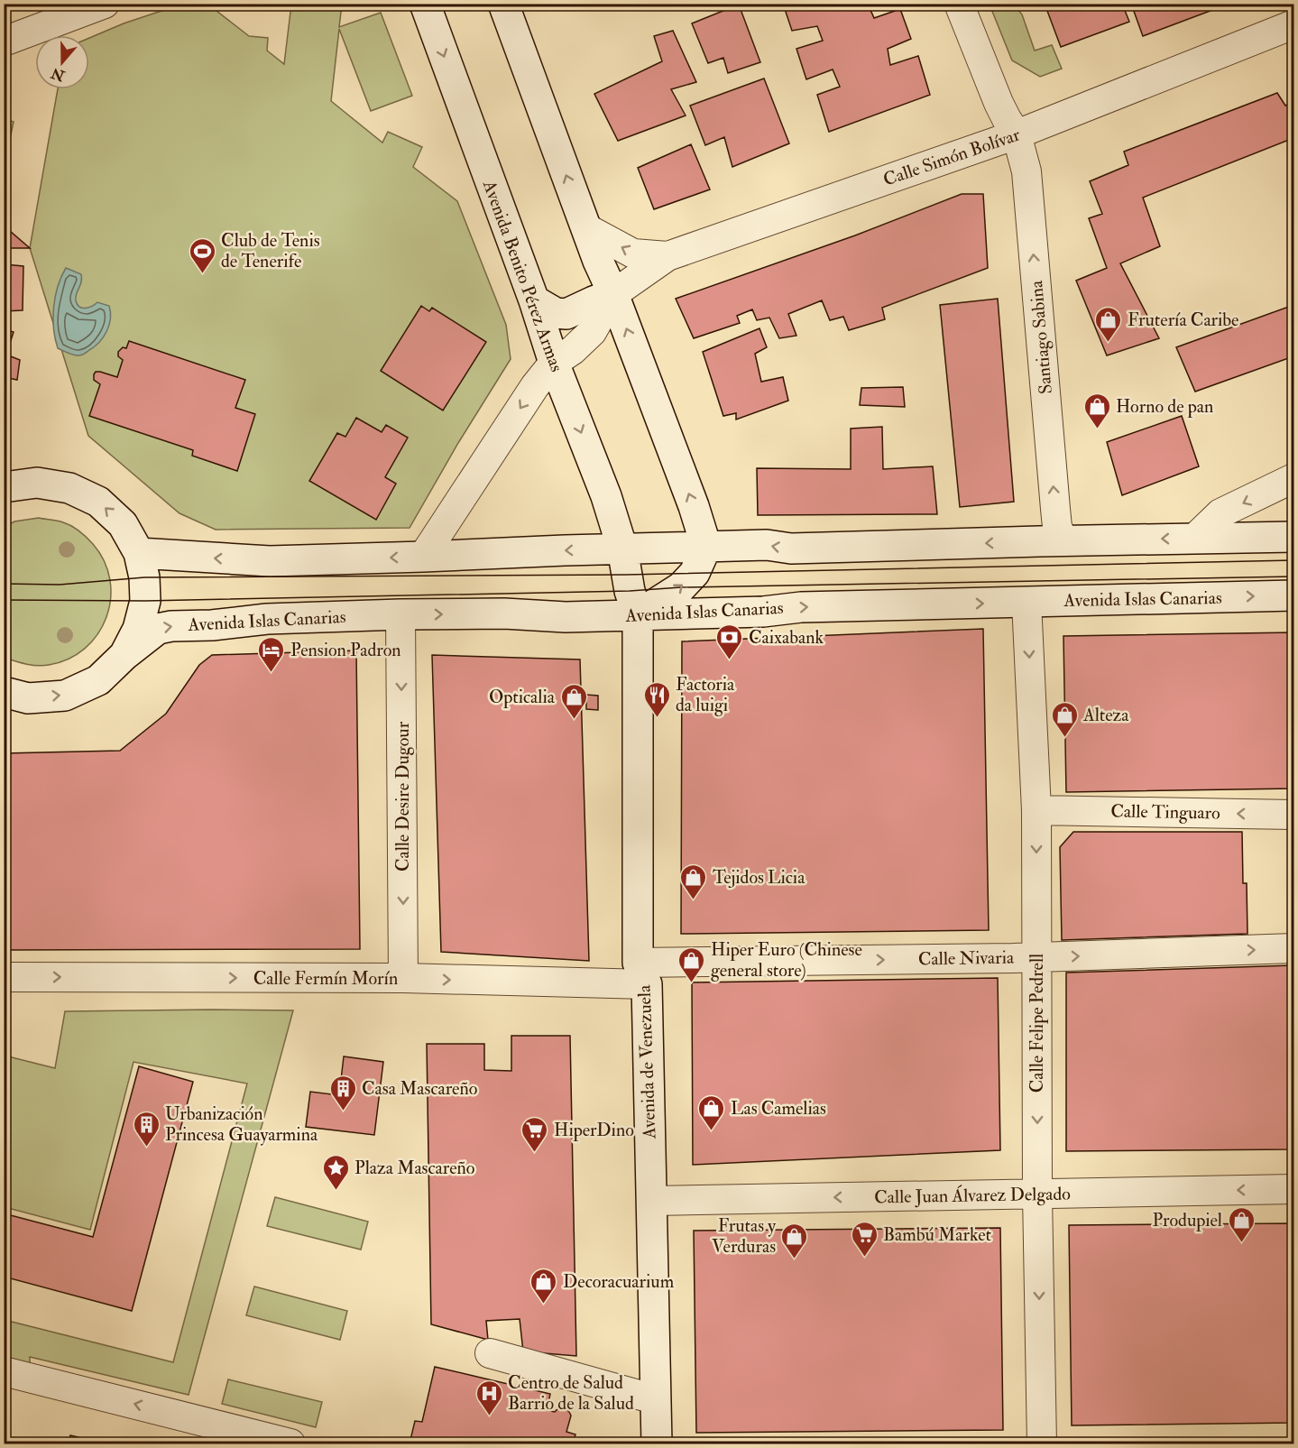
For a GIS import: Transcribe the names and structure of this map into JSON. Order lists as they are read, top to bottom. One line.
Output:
{"streets":{"main road":["Avenida Benito Pérez Armas","Avenida Islas Canarias","Avenida de Venezuela"],"street":["Calle Simón Bolívar","Santiago Sabina","Calle Desire Dugour","Calle Tinguaro","Calle Nivaria","Calle Fermín Morín","Calle Felipe Pedrell","Calle Juan Álvarez Delgado"]},"crossings":[["Calle Simón Bolívar","Santiago Sabina"],["Avenida Benito Pérez Armas","Avenida Islas Canarias"],["Avenida Benito Pérez Armas","Avenida de Venezuela"],["Avenida Islas Canarias","Calle Desire Dugour"],["Avenida Islas Canarias","Calle Felipe Pedrell"],["Avenida Islas Canarias","Avenida de Venezuela"],["Calle Desire Dugour","Calle Fermín Morín"],["Calle Tinguaro","Calle Felipe Pedrell"],["Calle Nivaria","Calle Fermín Morín"],["Calle Nivaria","Calle Felipe Pedrell"],["Calle Nivaria","Avenida de Venezuela"],["Calle Fermín Morín","Avenida de Venezuela"],["Calle Felipe Pedrell","Calle Juan Álvarez Delgado"],["Avenida de Venezuela","Calle Juan Álvarez Delgado"]],"one_way":["Santiago Sabina","Calle Desire Dugour","Calle Tinguaro","Calle Nivaria","Calle Fermín Morín","Calle Felipe Pedrell","Calle Juan Álvarez Delgado"],"places":{"sports":["Club de Tenis de Tenerife"],"shop":["Frutería Caribe","Horno de pan","Opticalia","Alteza","Tejidos Licia","Hiper Euro (Chinese general store)","Las Camelias","Produpiel","Frutas y Verduras","Decoracuarium"],"bank":["Caixabank"],"hotel":["Pension Padron"],"restaurant":["Factoria da luigi"],"building":["Casa Mascareño","Urbanización Princesa Guayarmina"],"supermarket":["HiperDino","Bambú Market"],"place":["Plaza Mascareño"],"hospital":["Centro de Salud Barrio de la Salud"]},"north":"bottom"}
